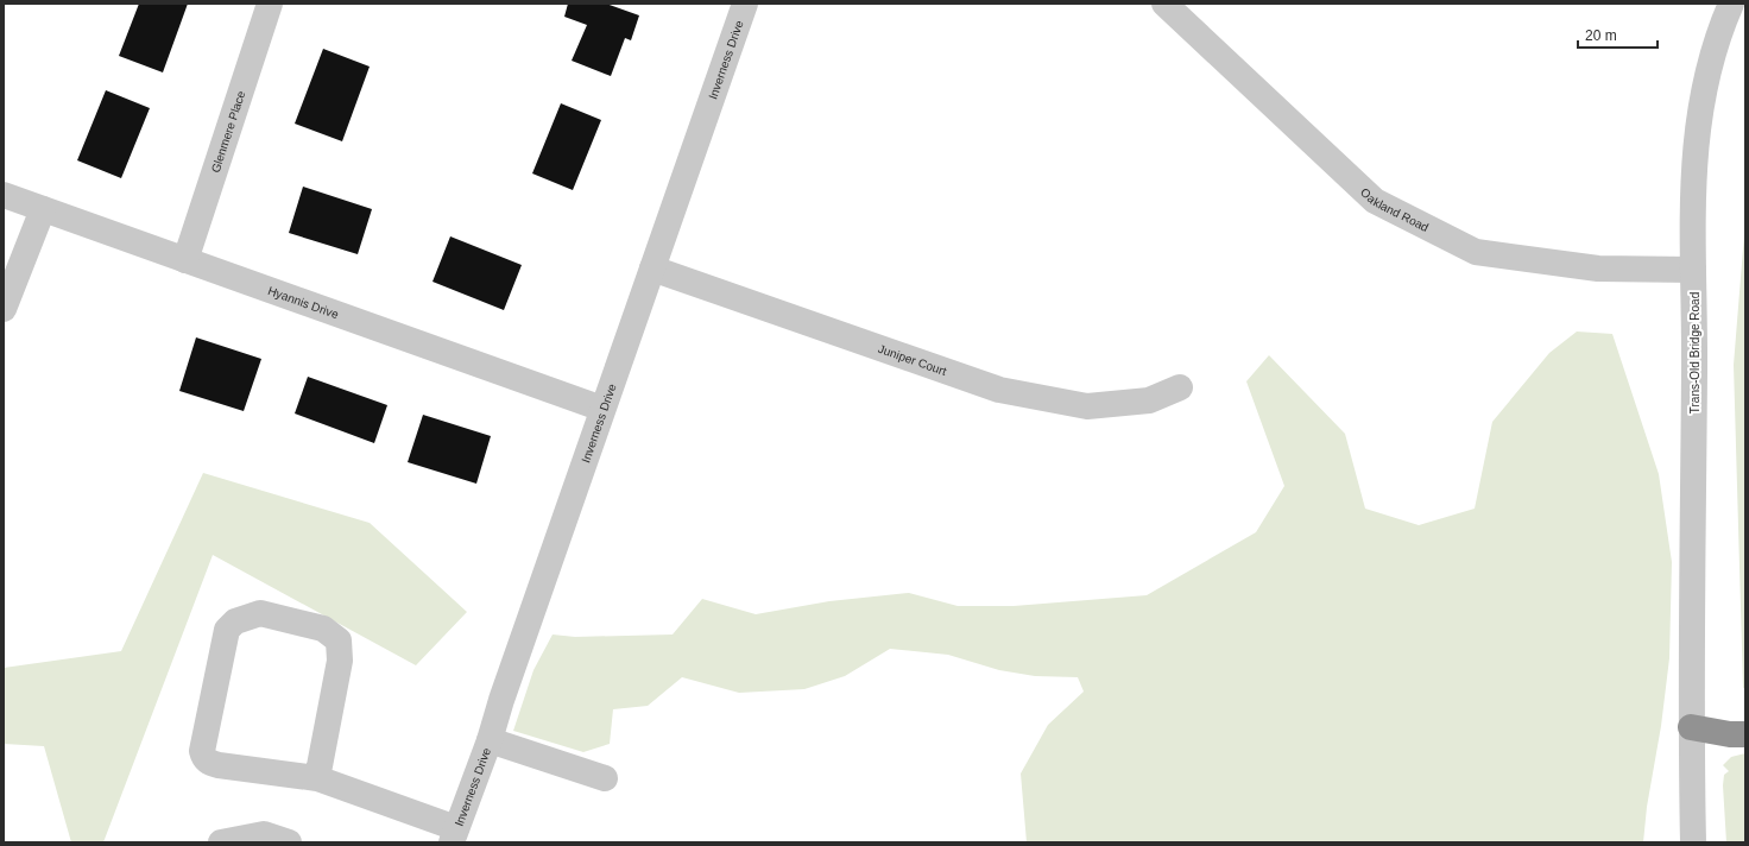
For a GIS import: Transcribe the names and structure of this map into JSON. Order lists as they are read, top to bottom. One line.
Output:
{"streets":{"street":["Inverness Drive","Glenmere Place","Oakland Road","Hyannis Drive","Trans-Old Bridge Road","Juniper Court"]},"crossings":[["Inverness Drive","Hyannis Drive"],["Inverness Drive","Juniper Court"],["Glenmere Place","Hyannis Drive"],["Oakland Road","Trans-Old Bridge Road"]],"scale_bar":"20 m"}
